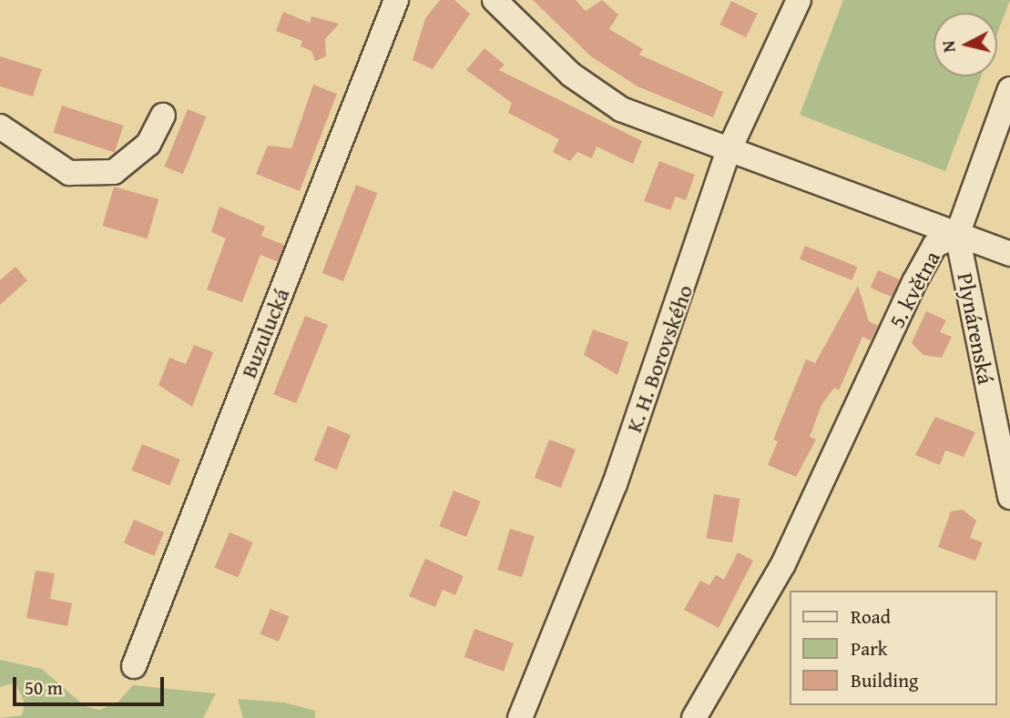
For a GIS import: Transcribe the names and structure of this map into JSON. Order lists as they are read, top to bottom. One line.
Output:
{"streets":{"street":["5. května","Plynárenská","Buzulucká","K. H. Borovského"]},"crossings":[["5. května","Plynárenská"],["5. května","K. H. Borovského"]],"legend":["Road","Park","Building"],"scale_bar":"50 m","north":"left"}
